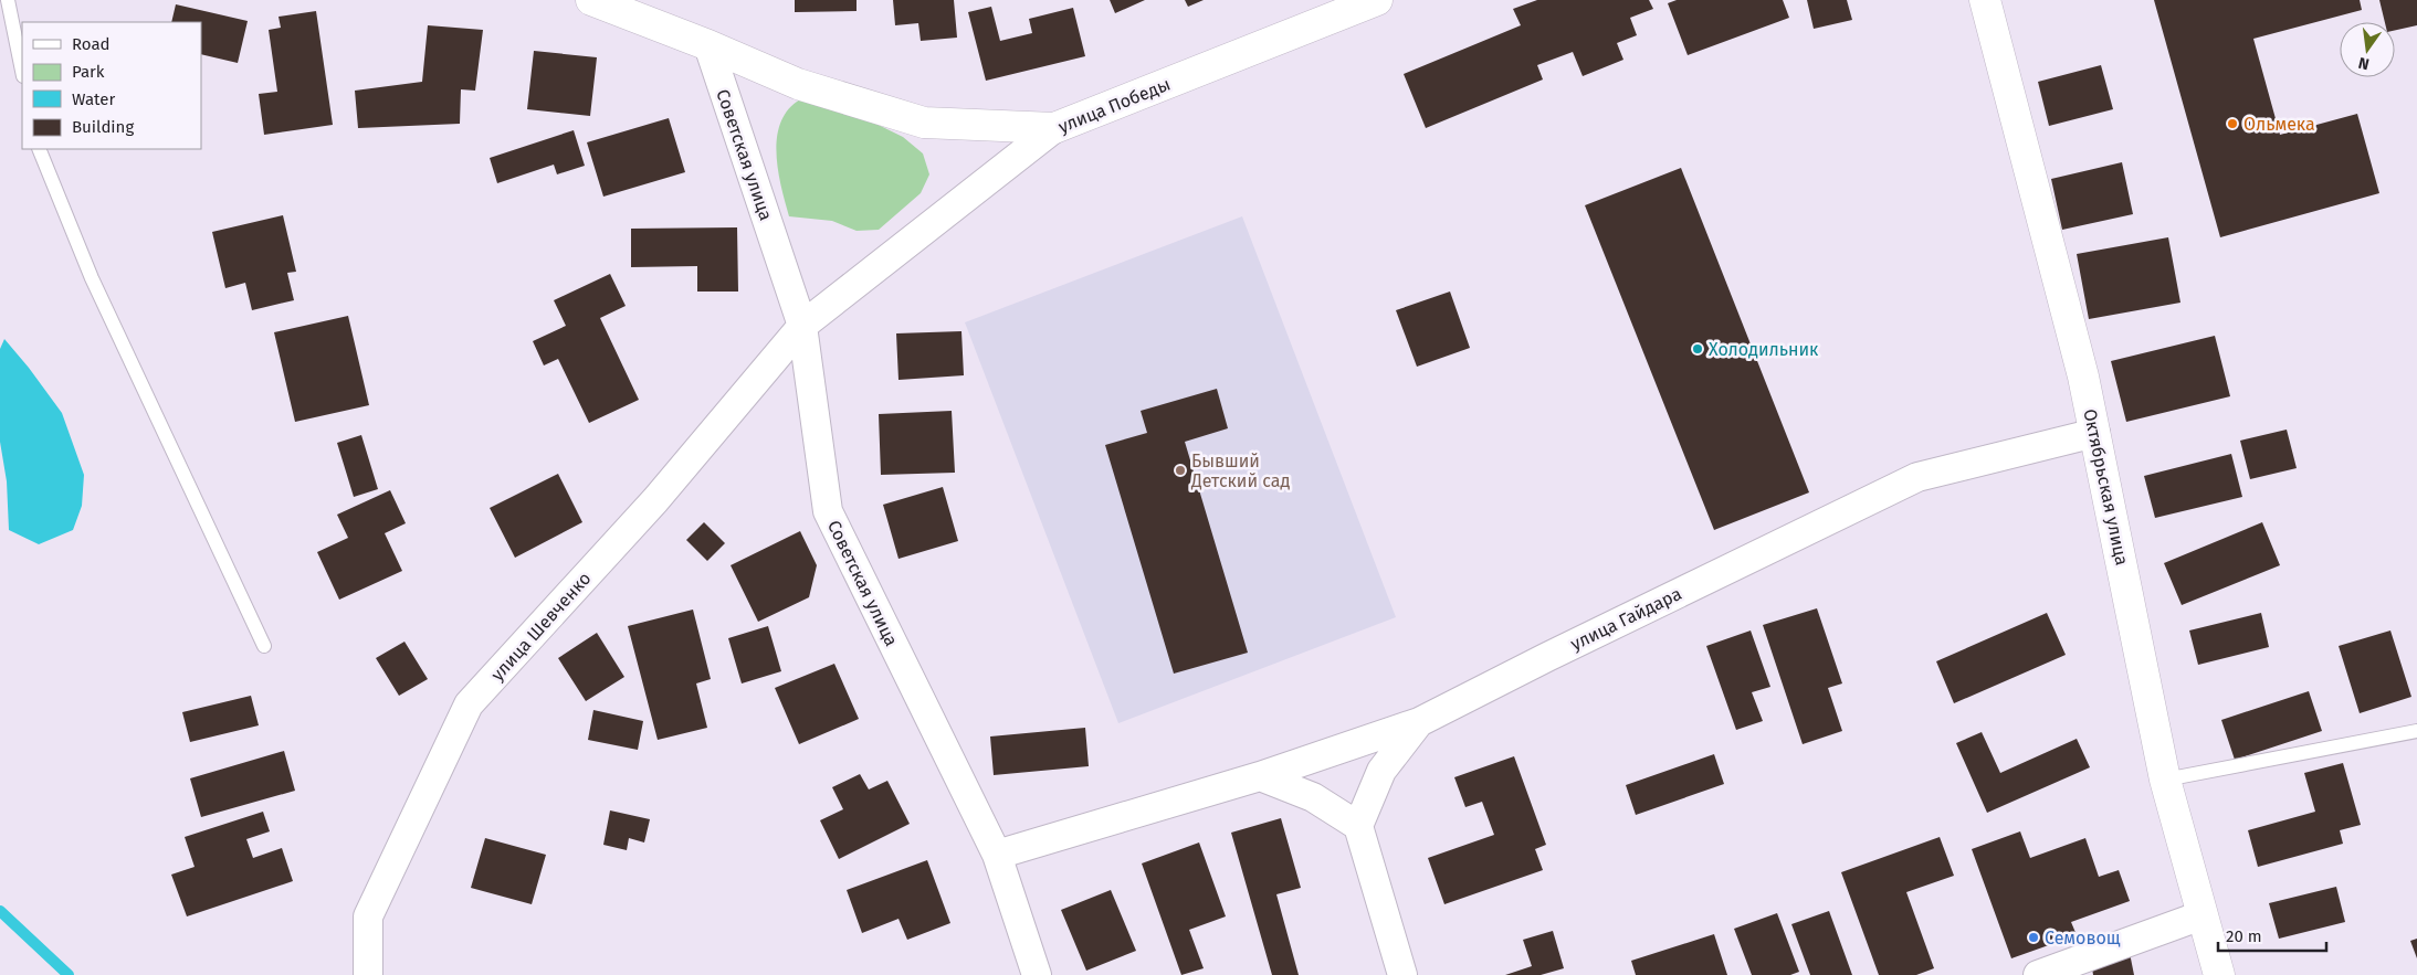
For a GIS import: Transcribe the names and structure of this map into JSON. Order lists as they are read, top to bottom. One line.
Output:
{"streets":{"street":["улица Победы","Советская улица","Октябрьская улица","улица Гайдара","улица Шевченко"]},"crossings":[["улица Победы","Советская улица"],["улица Победы","улица Шевченко"],["Советская улица","улица Шевченко"],["Октябрьская улица","улица Гайдара"]],"places":["Ольмека","Холодильник","Бывший Детский сад","Семовощ"],"legend":["Road","Park","Water","Building"],"scale_bar":"20 m","north":"bottom"}
